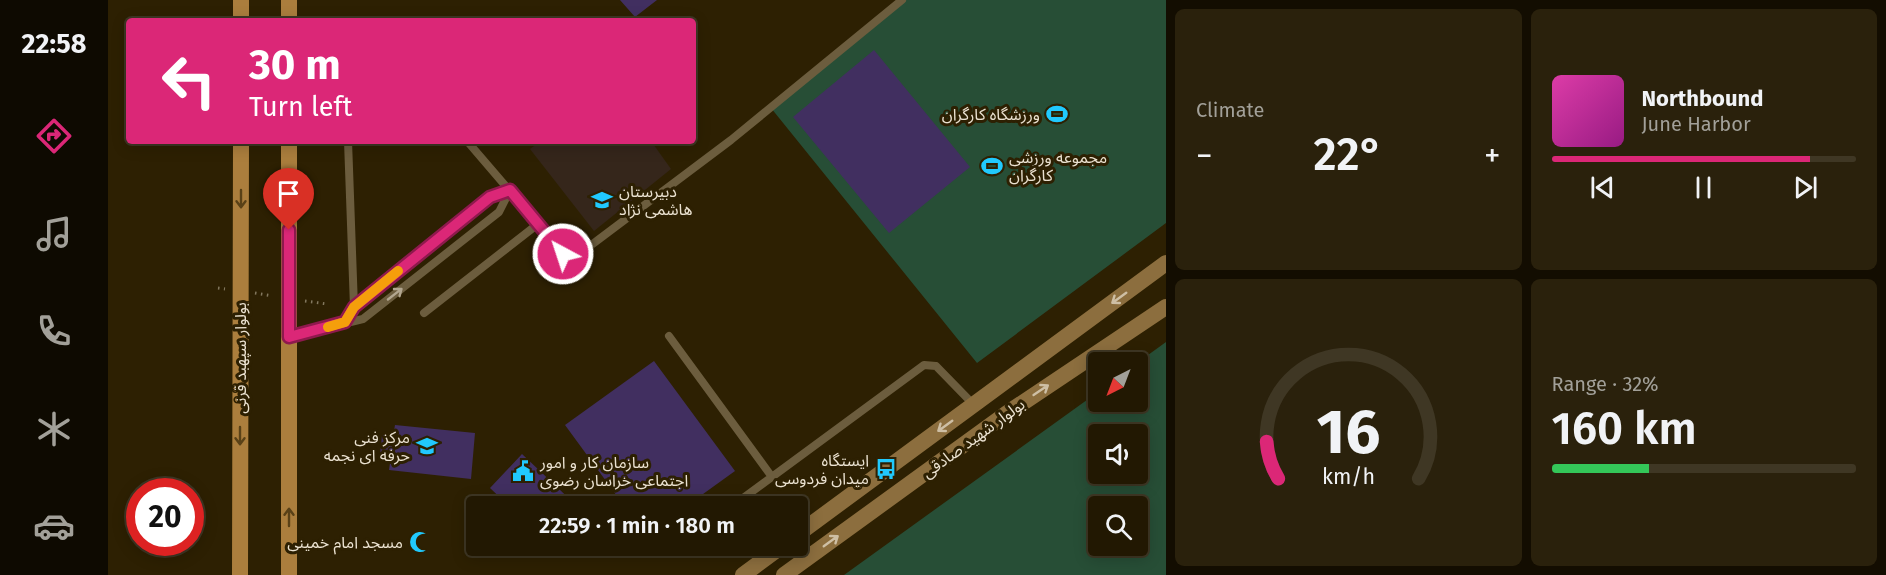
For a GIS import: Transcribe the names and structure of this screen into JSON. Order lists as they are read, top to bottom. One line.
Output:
{"streets":{"main road":["بولوار سپهبد قرنی","بولوار شهید صادقی"]},"places":{"sports":["ورزشگاه کارگران","مجموعه ورزشی کارگران"],"school or university":["دبیرستان هاشمی نژاد","مرکز فنی حرفه ای نجمه"],"bus stop":["ایستگاه میدان فردوسی"],"public building":["سازمان کار و امور اجتماعی خراسان رضوی"],"mosque":["مسجد امام خمینی"]},"north":"bottom left","page":{"tabs":"22:58","tile":["Climate",["Range · 32%","160 km"]],"turn":["30 m","Turn left"],"song":["Northbound","June Harbor"],"heat":["−","22°","+"],"limit":"20","trip":"22:59 · 1 min · 180 m","gauge":["16","km/h"]}}
